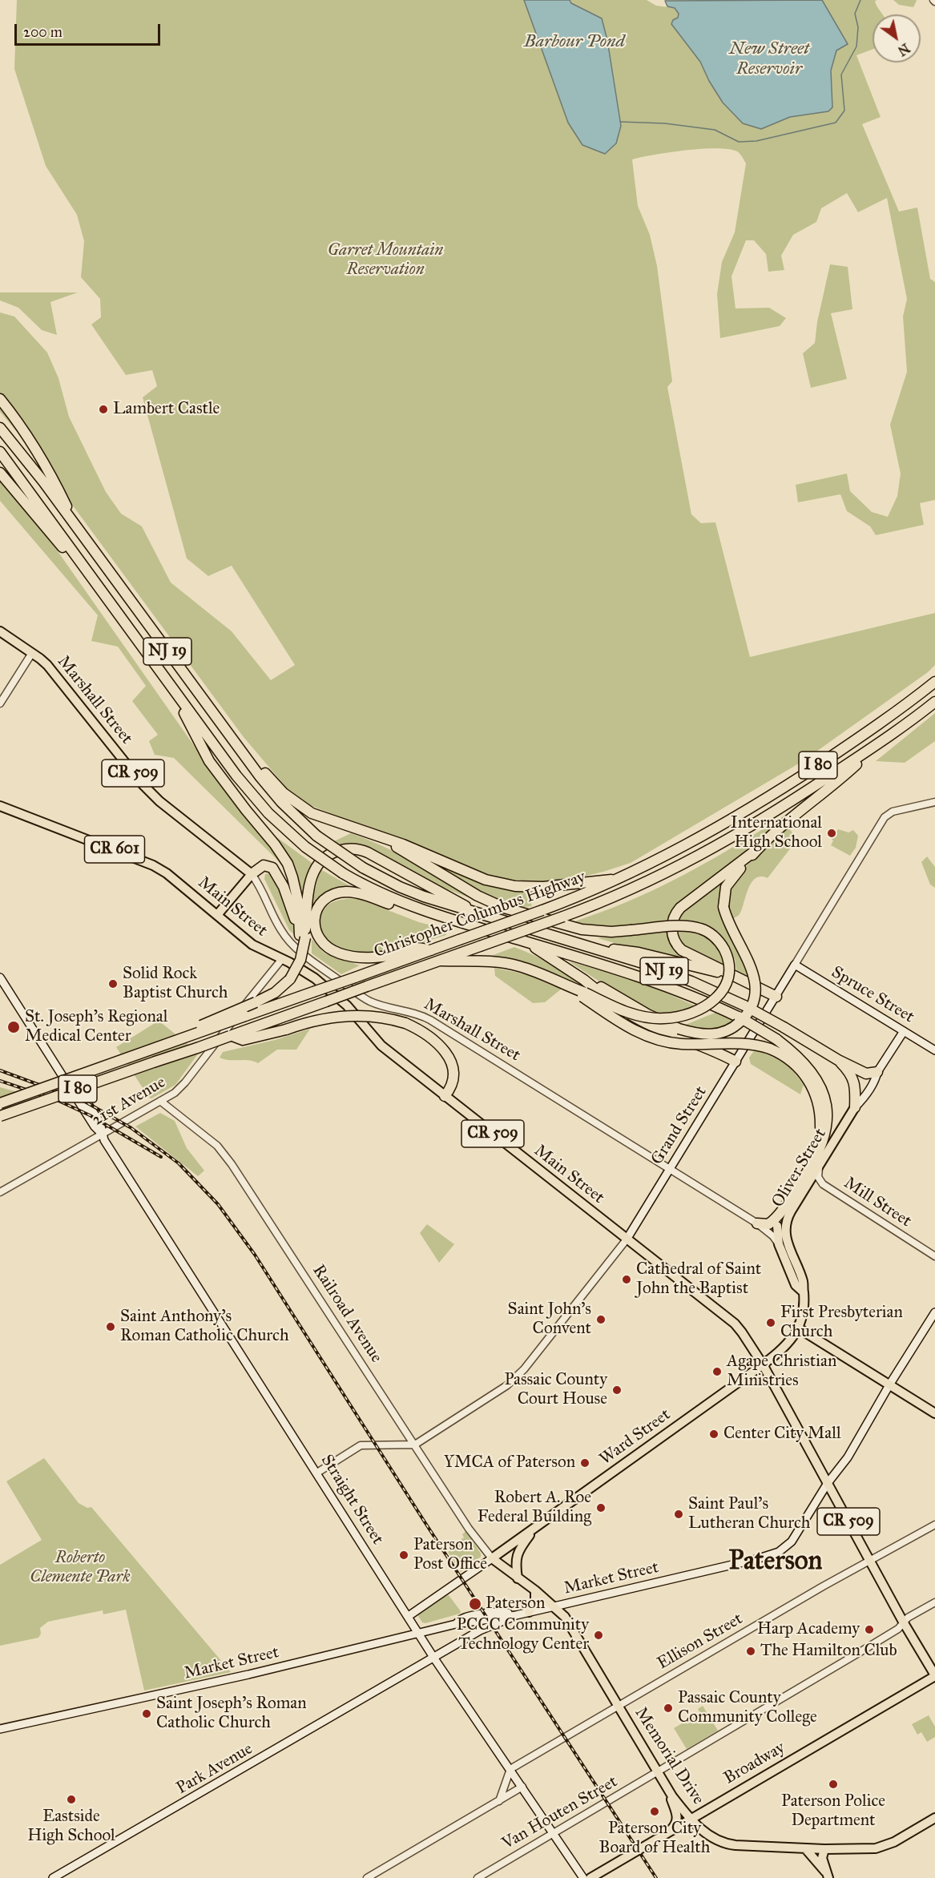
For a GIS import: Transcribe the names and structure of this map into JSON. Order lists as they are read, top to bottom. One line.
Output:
{"streets":{"highway":["NJ 19","I 80","Christopher Columbus Highway"],"main road":["Marshall Street","CR 509","CR 601","Main Street","Spruce Street","Grand Street","Oliver Street","Ward Street","Straight Street","Market Street","Memorial Drive","Broadway","Park Avenue"],"street":["21st Avenue","Mill Street","Railroad Avenue","Ellison Street","Van Houten Street"]},"crossings":[["NJ 19","Oliver Street"],["Marshall Street","Grand Street"],["Marshall Street","Oliver Street"],["Main Street","21st Avenue"],["Main Street","Grand Street"],["Main Street","Ward Street"],["Main Street","Market Street"],["Main Street","Ellison Street"],["Main Street","Broadway"],["Main Street","Van Houten Street"],["Spruce Street","Grand Street"],["Spruce Street","Oliver Street"],["21st Avenue","Railroad Avenue"],["21st Avenue","Straight Street"],["Grand Street","Railroad Avenue"],["Oliver Street","Mill Street"],["Oliver Street","Ward Street"],["Railroad Avenue","Ward Street"],["Railroad Avenue","Memorial Drive"],["Ward Street","Straight Street"],["Ward Street","Memorial Drive"],["Straight Street","Market Street"],["Straight Street","Ellison Street"],["Straight Street","Park Avenue"],["Straight Street","Van Houten Street"],["Market Street","Memorial Drive"],["Market Street","Park Avenue"],["Ellison Street","Memorial Drive"],["Memorial Drive","Broadway"],["Memorial Drive","Van Houten Street"]],"districts":["Paterson"],"water":["Barbour Pond","New Street Reservoir"],"parks":["Garret Mountain Reservation","Roberto Clemente Park"],"places":["Lambert Castle","International High School","Solid Rock Baptist Church","St. Joseph’s Regional Medical Center","Cathedral of Saint John the Baptist","Saint John's Convent","First Presbyterian Church","Saint Anthony's Roman Catholic Church","Agape Christian Ministries","Passaic County Court House","Center City Mall","YMCA of Paterson","Robert A. Roe Federal Building","Saint Paul's Lutheran Church","Paterson Post Office","Paterson","Harp Academy","PCCC Community Technology Center","The Hamilton Club","Passaic County Community College","Saint Joseph's Roman Catholic Church","Paterson Police Department","Eastside High School","Paterson City Board of Health"],"scale_bar":"200 m","north":"bottom right"}
